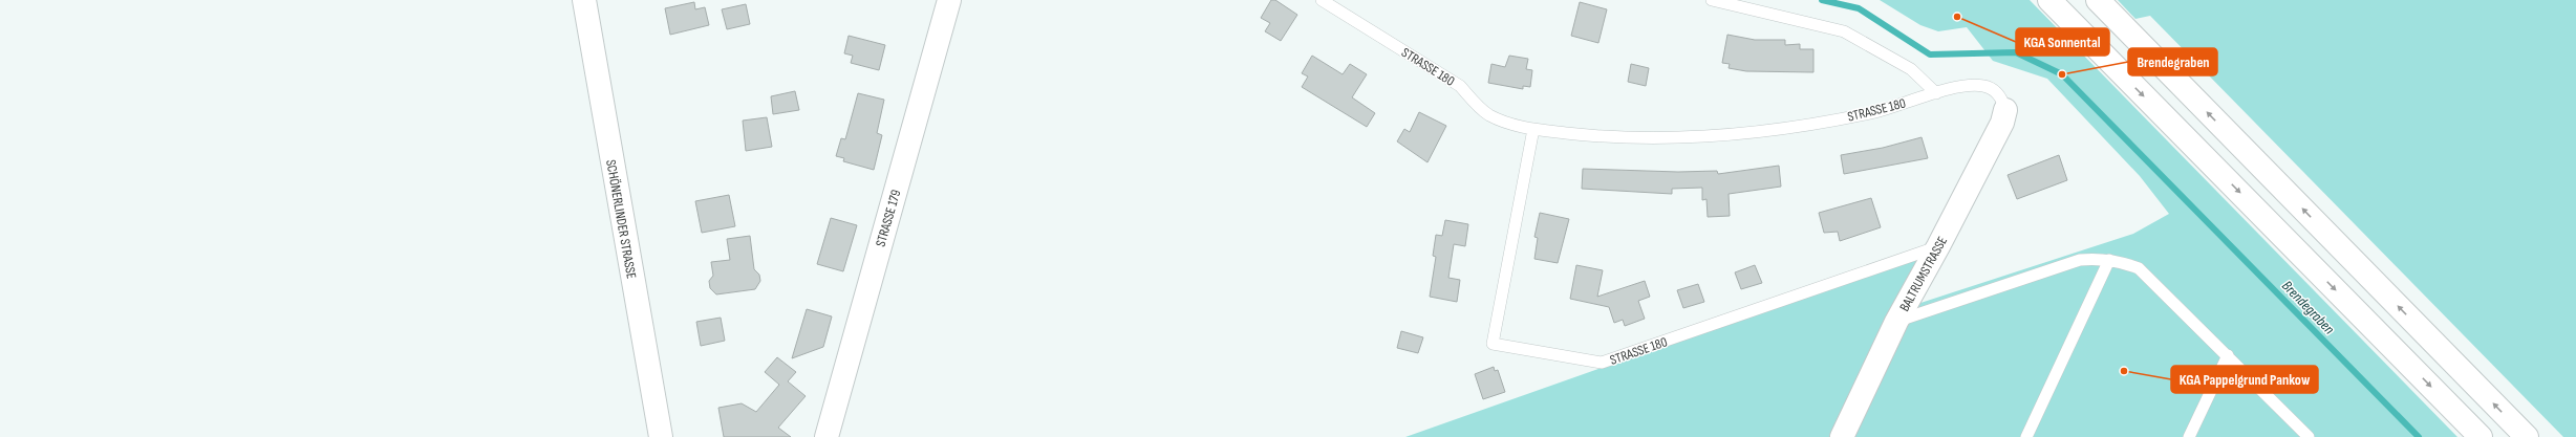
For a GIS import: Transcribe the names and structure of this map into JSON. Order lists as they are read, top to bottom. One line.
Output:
{"streets":{"main road":["STRASSE 179","SCHÖNERLINDER STRASSE","BALTRUMSTRASSE"],"lane":["STRASSE 180"]},"crossings":[["STRASSE 180","BALTRUMSTRASSE"]],"water":["Brendegraben"],"places":["KGA Sonnental","Brendegraben","KGA Pappelgrund Pankow"]}
